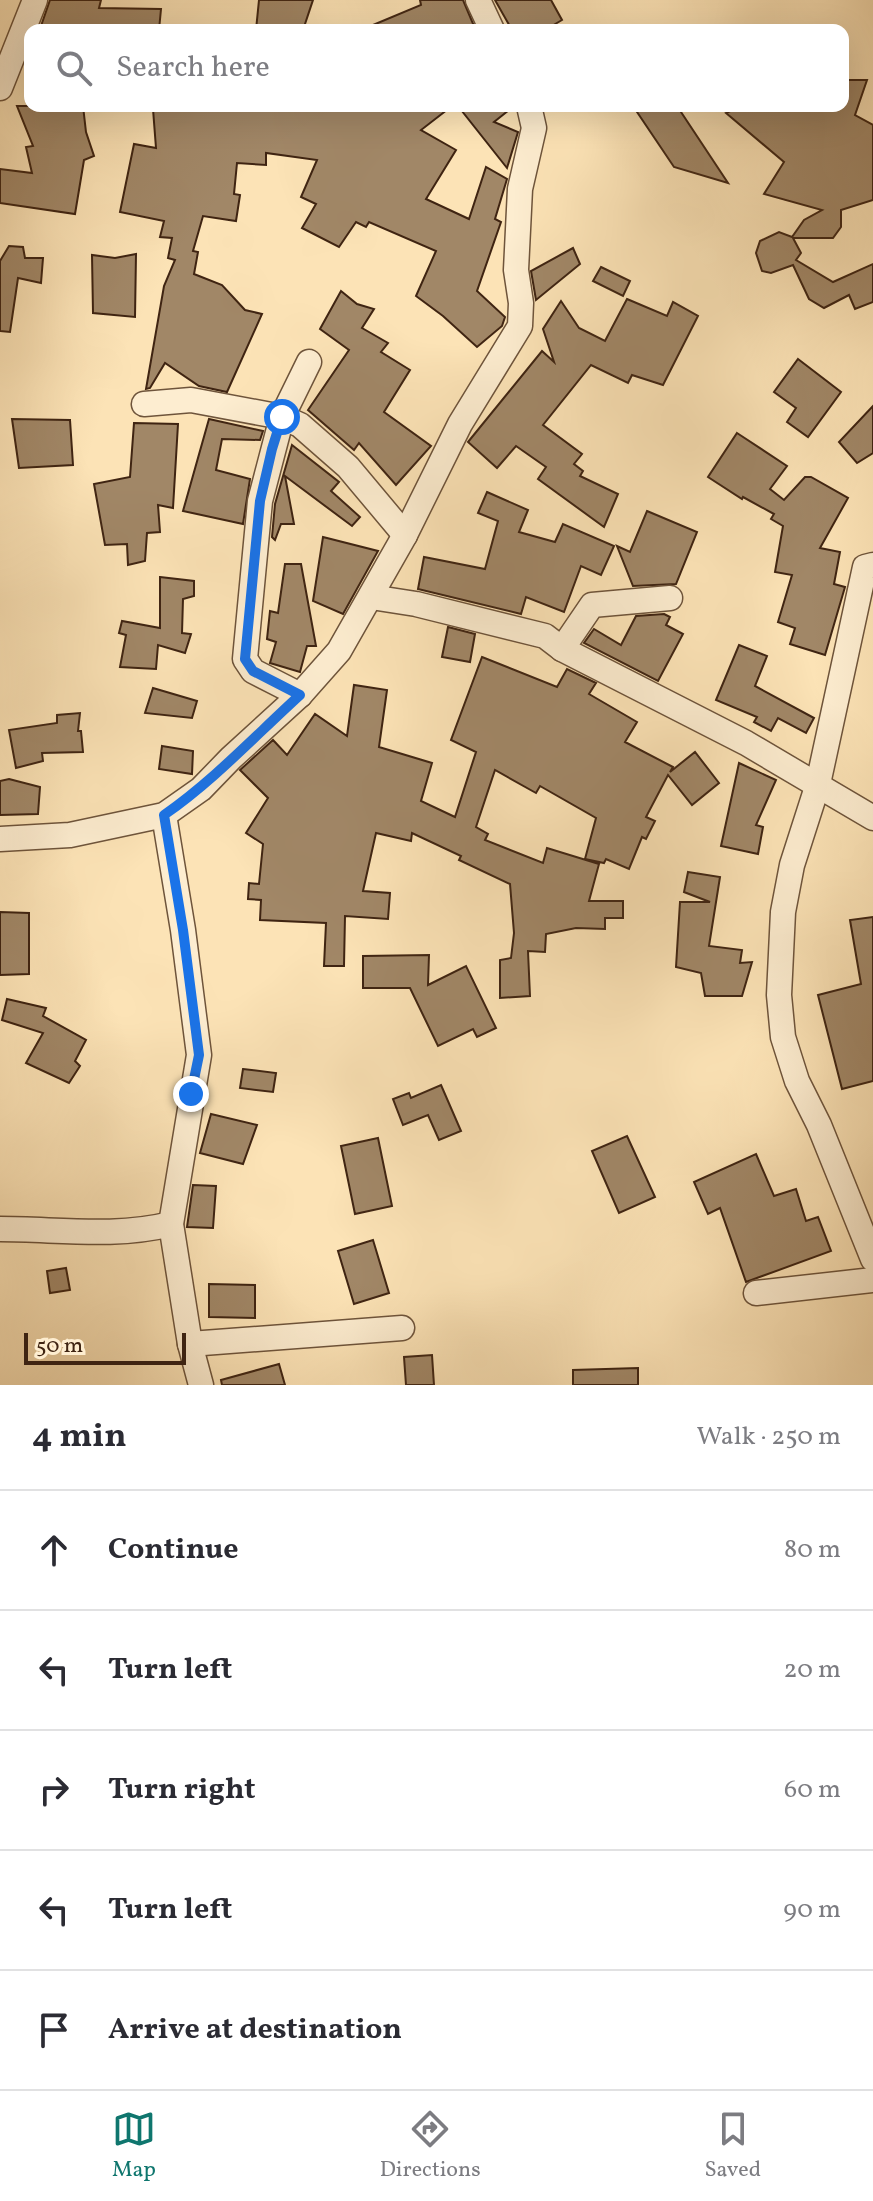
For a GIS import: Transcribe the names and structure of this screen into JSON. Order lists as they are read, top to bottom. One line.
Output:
{"scale_bar":"50 m","page":{"search":"Search here","scale":"50 m","heading":["4 min","Walk · 250 m"],"list":[["Continue","80 m"],["Turn left","20 m"],["Turn right","60 m"],["Turn left","90 m"],"Arrive at destination"],"nav":["Map","Directions","Saved"]}}
